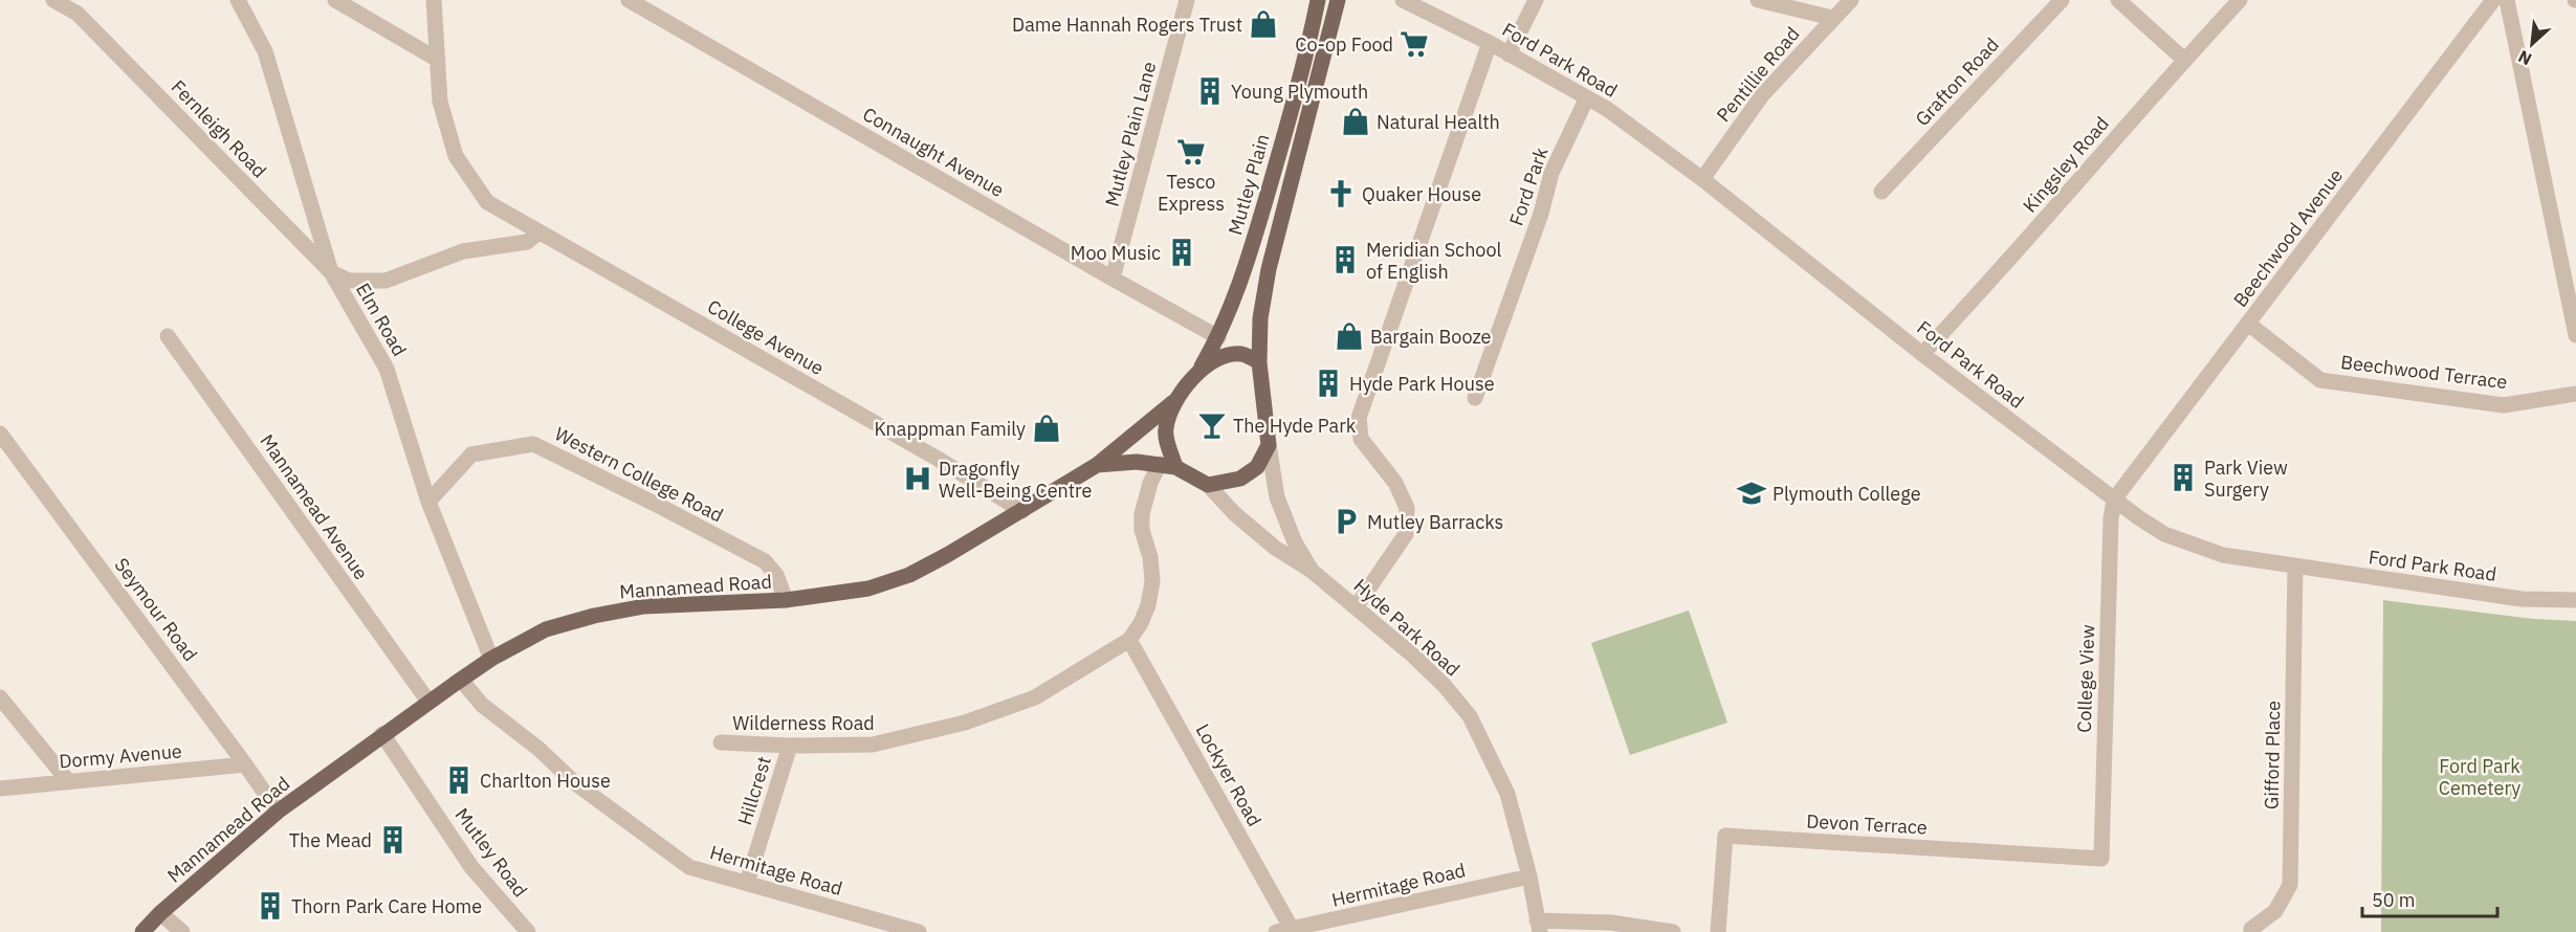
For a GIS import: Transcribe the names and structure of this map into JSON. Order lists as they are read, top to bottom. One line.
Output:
{"streets":{"main road":["Mutley Plain","Mannamead Road"],"street":["Ford Park Road","Pentillie Road","Grafton Road","Fernleigh Road","Mutley Plain Lane","Connaught Avenue","Kingsley Road","Ford Park","Beechwood Avenue","Elm Road","College Avenue","Beechwood Terrace","Western College Road","Mannamead Avenue","Seymour Road","Hyde Park Road","College View","Wilderness Road","Gifford Place","Dormy Avenue","Lockyer Road","Hillcrest","Devon Terrace","Mutley Road","Hermitage Road"]},"crossings":[["Ford Park Road","Pentillie Road"],["Ford Park Road","Kingsley Road"],["Ford Park Road","Ford Park"],["Ford Park Road","Beechwood Avenue"],["Ford Park Road","College View"],["Ford Park Road","Gifford Place"],["Fernleigh Road","Elm Road"],["Mutley Plain Lane","Connaught Avenue"],["Connaught Avenue","Mutley Plain"],["Mutley Plain","Mannamead Road"],["Mutley Plain","Hyde Park Road"],["Mutley Plain","Wilderness Road"],["Beechwood Avenue","Beechwood Terrace"],["Beechwood Avenue","College View"],["Elm Road","Western College Road"],["Elm Road","Mannamead Road"],["College Avenue","Mannamead Road"],["Western College Road","Mannamead Road"],["Mannamead Avenue","Mannamead Road"],["Mannamead Road","Seymour Road"],["Mannamead Road","Hyde Park Road"],["Mannamead Road","Wilderness Road"],["Mannamead Road","Mutley Road"],["Mannamead Road","Hermitage Road"],["Seymour Road","Dormy Avenue"],["Hyde Park Road","Wilderness Road"],["Hyde Park Road","Hermitage Road"],["College View","Devon Terrace"],["Wilderness Road","Lockyer Road"],["Wilderness Road","Hillcrest"],["Lockyer Road","Hermitage Road"],["Hillcrest","Hermitage Road"]],"parks":["Ford Park Cemetery"],"places":{"shop":["Dame Hannah Rogers Trust","Natural Health","Bargain Booze","Knappman Family"],"supermarket":["Co-op Food","Tesco Express"],"building":["Young Plymouth","Moo Music","Meridian School of English","Hyde Park House","Park View Surgery","Charlton House","The Mead","Thorn Park Care Home"],"church":["Quaker House"],"bar":["The Hyde Park"],"hospital":["Dragonfly Well-Being Centre"],"school or university":["Plymouth College"],"parking":["Mutley Barracks"]},"scale_bar":"50 m","north":"bottom left"}
